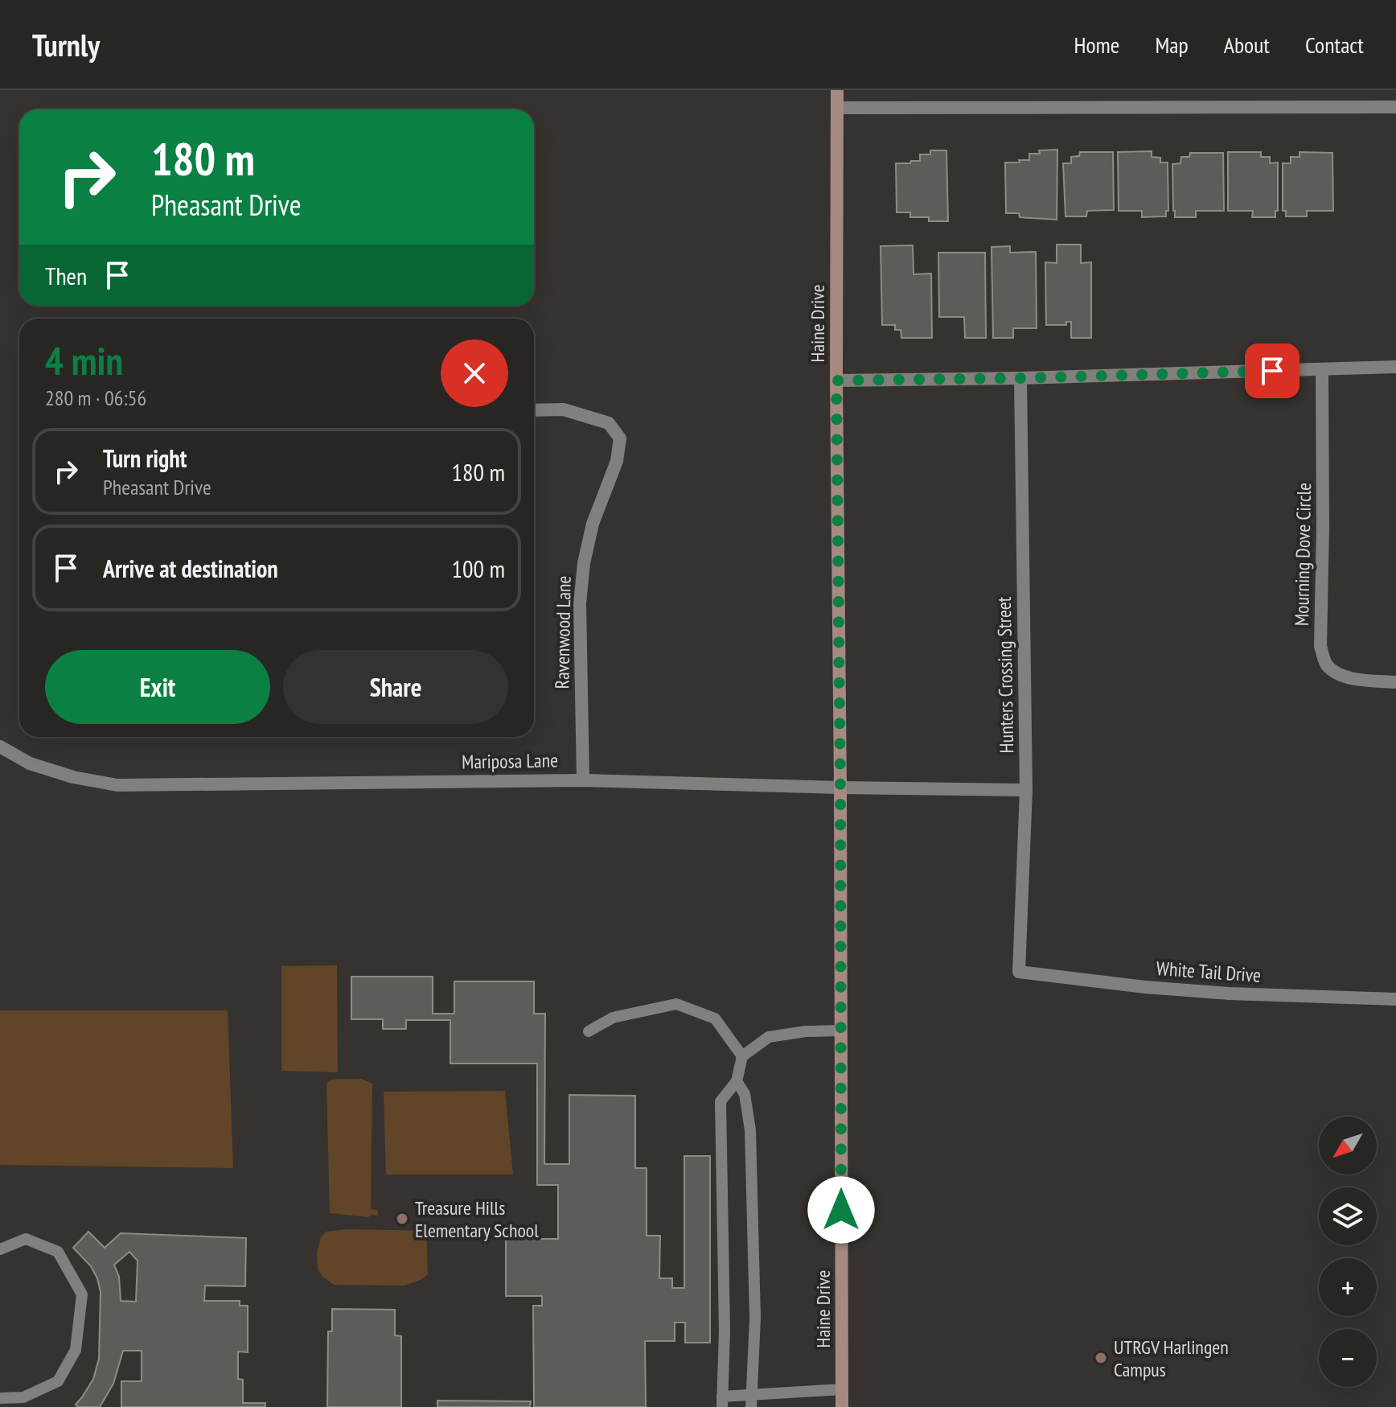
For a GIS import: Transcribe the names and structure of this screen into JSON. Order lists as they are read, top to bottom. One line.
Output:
{"streets":{"street":["Haine Drive","Mourning Dove Circle","Ravenwood Lane","Hunters Crossing Street","Mariposa Lane","White Tail Drive"]},"crossings":[["Haine Drive","Mariposa Lane"],["Ravenwood Lane","Mariposa Lane"],["Hunters Crossing Street","Mariposa Lane"],["Hunters Crossing Street","White Tail Drive"]],"places":["Treasure Hills Elementary School","UTRGV Harlingen Campus"],"north":"bottom left","page":{"header":"Turnly","nav":["Home","Map","About","Contact"],"turn":["180 m","Pheasant Drive"],"then":"Then","heading":["4 min","280 m · 06:56"],"list":[{"name":"Turn right","note":"Pheasant Drive","value":"180 m"},{"name":"Arrive at destination","value":"100 m"}],"buttons":["Exit","Share"],"map_buttons":["+","−"]}}
